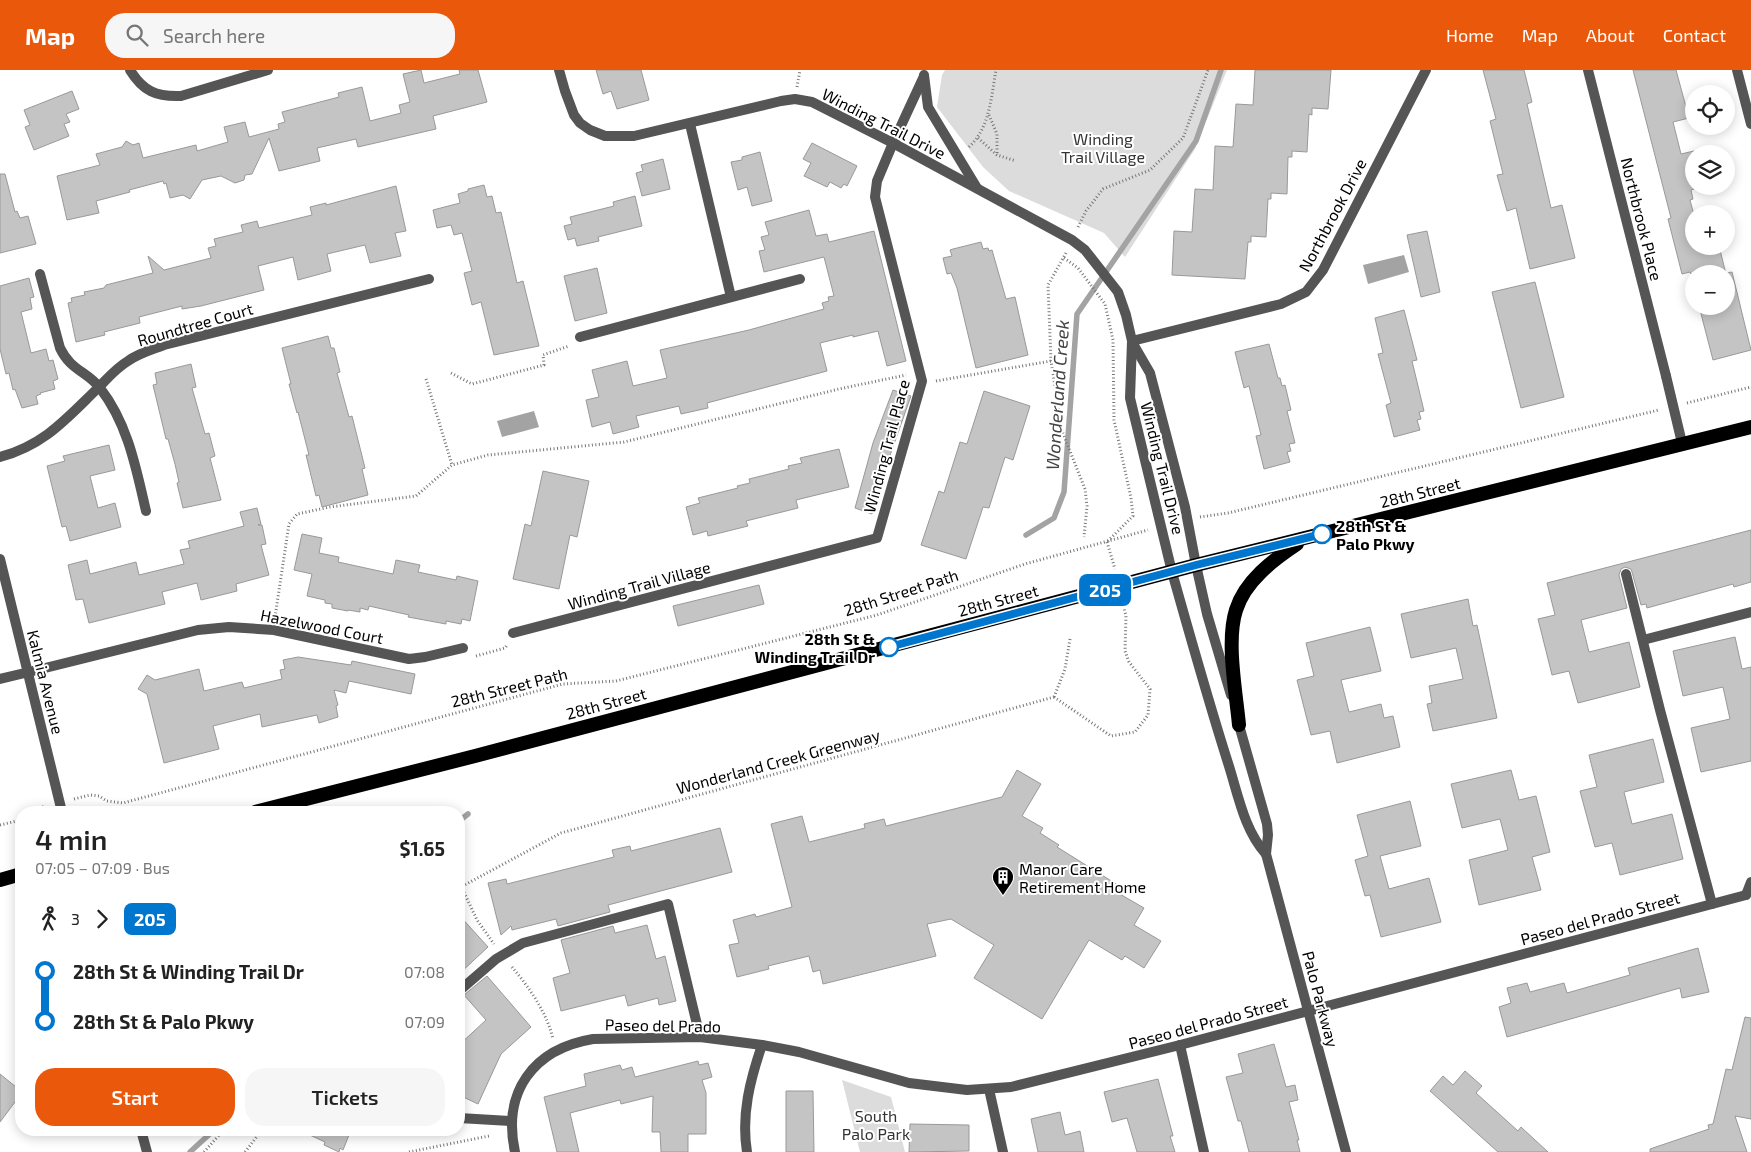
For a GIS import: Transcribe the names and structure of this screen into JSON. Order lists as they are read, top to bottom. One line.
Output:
{"streets":{"highway":["28th Street"],"street":["Winding Trail Drive","Northbrook Drive","Northbrook Place","Roundtree Court","Winding Trail Place","Winding Trail Village","Hazelwood Court","Kalmia Avenue","Paseo del Prado Street","Palo Parkway","Paseo del Prado"],"path":["28th Street Path","Wonderland Creek Greenway"]},"crossings":[["Winding Trail Drive","Northbrook Drive"],["Winding Trail Drive","Winding Trail Place"],["Winding Trail Drive","28th Street"],["Winding Trail Drive","28th Street Path"],["Winding Trail Drive","Palo Parkway"],["Northbrook Place","28th Street"],["Winding Trail Place","Winding Trail Village"],["28th Street","Palo Parkway"],["28th Street Path","Kalmia Avenue"],["Hazelwood Court","Kalmia Avenue"],["Paseo del Prado Street","Palo Parkway"],["Paseo del Prado Street","Paseo del Prado"]],"water":["Wonderland Creek"],"parks":["Winding Trail Village","South Palo Park"],"places":{"other":["28th St & Palo Pkwy","28th St & Winding Trail Dr"],"building":["Manor Care Retirement Home"]},"lines":["bus line 205"],"page":{"header":"Map","search":"Search here","nav":["Home","Map","About","Contact"],"on_map":"205","map_buttons":["+","−"],"heading":["4 min","07:05 – 07:09 · Bus","$1.65"],"legs":["3","205"],"list":[{"name":"28th St & Winding Trail Dr","value":"07:08"},{"name":"28th St & Palo Pkwy","value":"07:09"}],"buttons":["Start","Tickets"]}}
